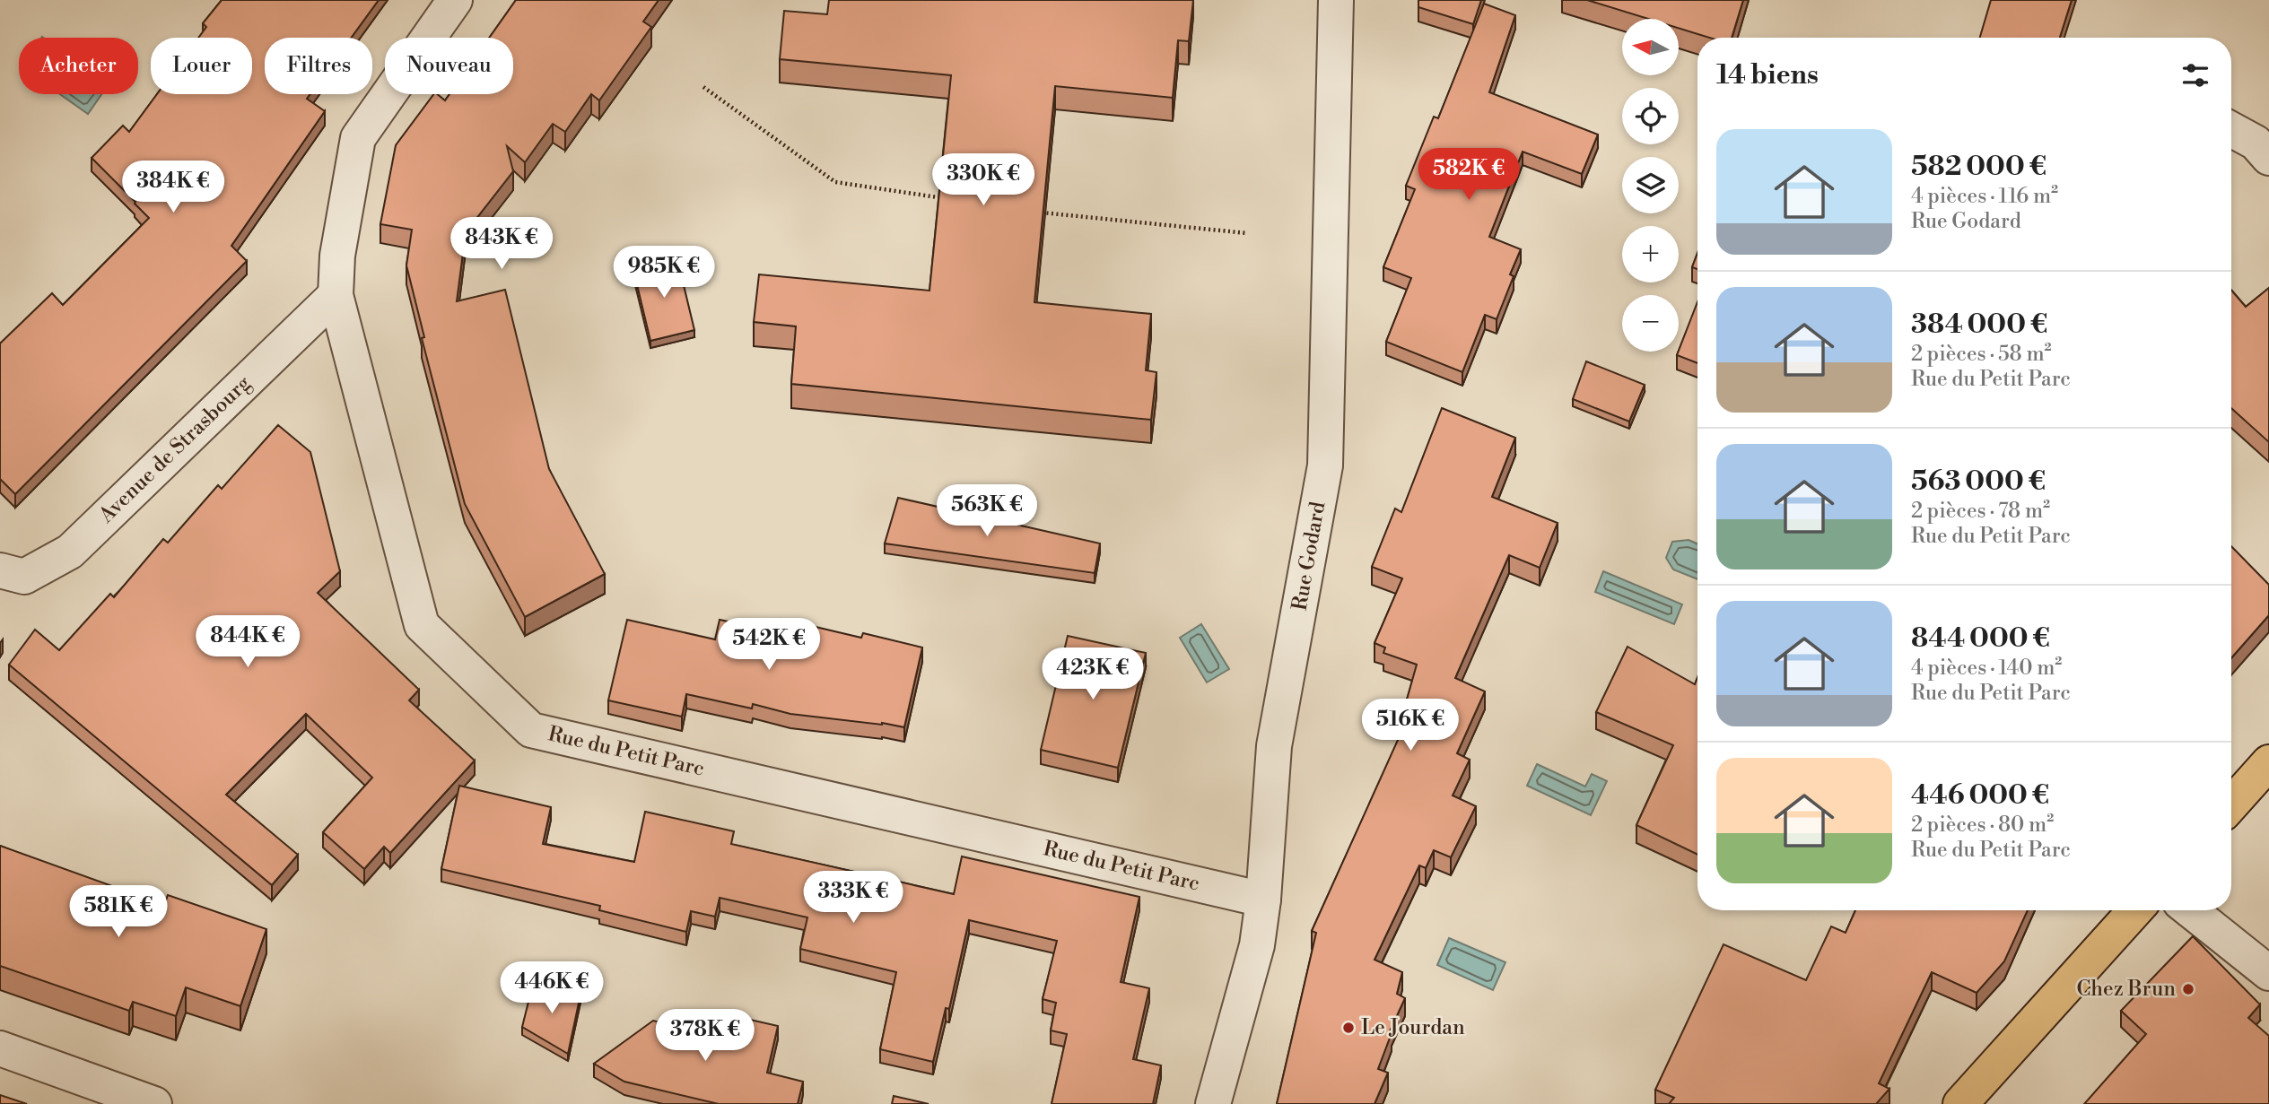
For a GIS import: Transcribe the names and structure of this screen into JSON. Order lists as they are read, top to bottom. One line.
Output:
{"streets":{"street":["Avenue de Strasbourg","Rue Godard","Rue du Petit Parc"]},"crossings":[["Avenue de Strasbourg","Rue du Petit Parc"],["Rue Godard","Rue du Petit Parc"]],"places":["Chez Brun","Le Jourdan"],"north":"left","page":{"map_buttons":["+","−"],"chip":["Acheter","Louer","Filtres","Nouveau"],"heading":"14 biens","list":[{"name":"582 000 €","note":"4 pièces · 116 m² · Rue Godard"},{"name":"384 000 €","note":"2 pièces · 58 m² · Rue du Petit Parc"},{"name":"563 000 €","note":"2 pièces · 78 m² · Rue du Petit Parc"},{"name":"844 000 €","note":"4 pièces · 140 m² · Rue du Petit Parc"},{"name":"446 000 €","note":"2 pièces · 80 m² · Rue du Petit Parc"}],"price":["582K €","330K €","384K €","843K €","985K €","563K €","844K €","542K €","423K €","516K €","333K €","581K €","446K €","378K €"]}}
